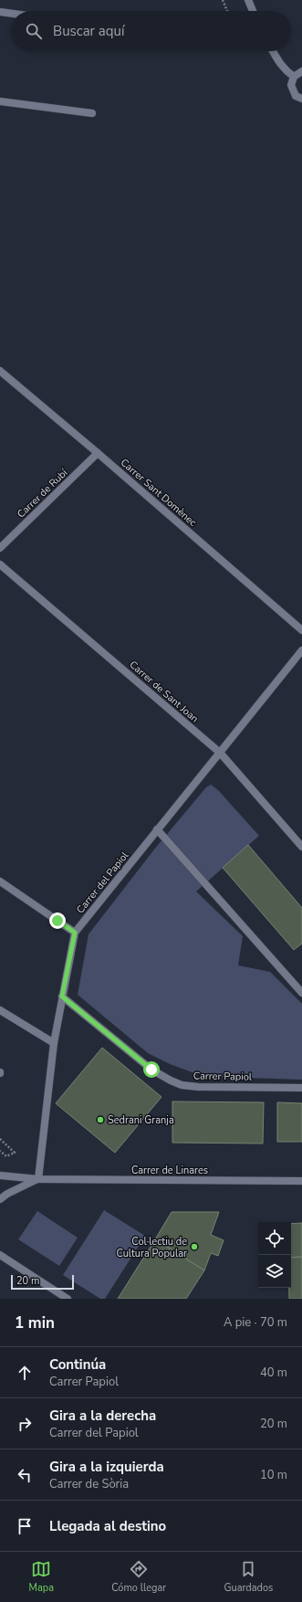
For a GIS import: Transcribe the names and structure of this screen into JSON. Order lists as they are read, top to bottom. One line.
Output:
{"streets":{"street":["Carrer Sant Domènec","Carrer de Rubí","Carrer de Sant Joan","Carrer del Papiol","Carrer Papiol","Carrer de Linares"]},"crossings":[["Carrer Sant Domènec","Carrer de Rubí"],["Carrer de Sant Joan","Carrer del Papiol"],["Carrer del Papiol","Carrer Papiol"],["Carrer del Papiol","Carrer de Linares"]],"places":["Sedrani Granja","Col·lectiu de Cultura Popular"],"scale_bar":"20 m","page":{"search":"Buscar aquí","scale":"20 m","heading":["1 min","A pie · 70 m"],"list":[["Continúa","Carrer Papiol","40 m"],["Gira a la derecha","Carrer del Papiol","20 m"],["Gira a la izquierda","Carrer de Sòria","10 m"],"Llegada al destino"],"nav":["Mapa","Cómo llegar","Guardados"]}}
